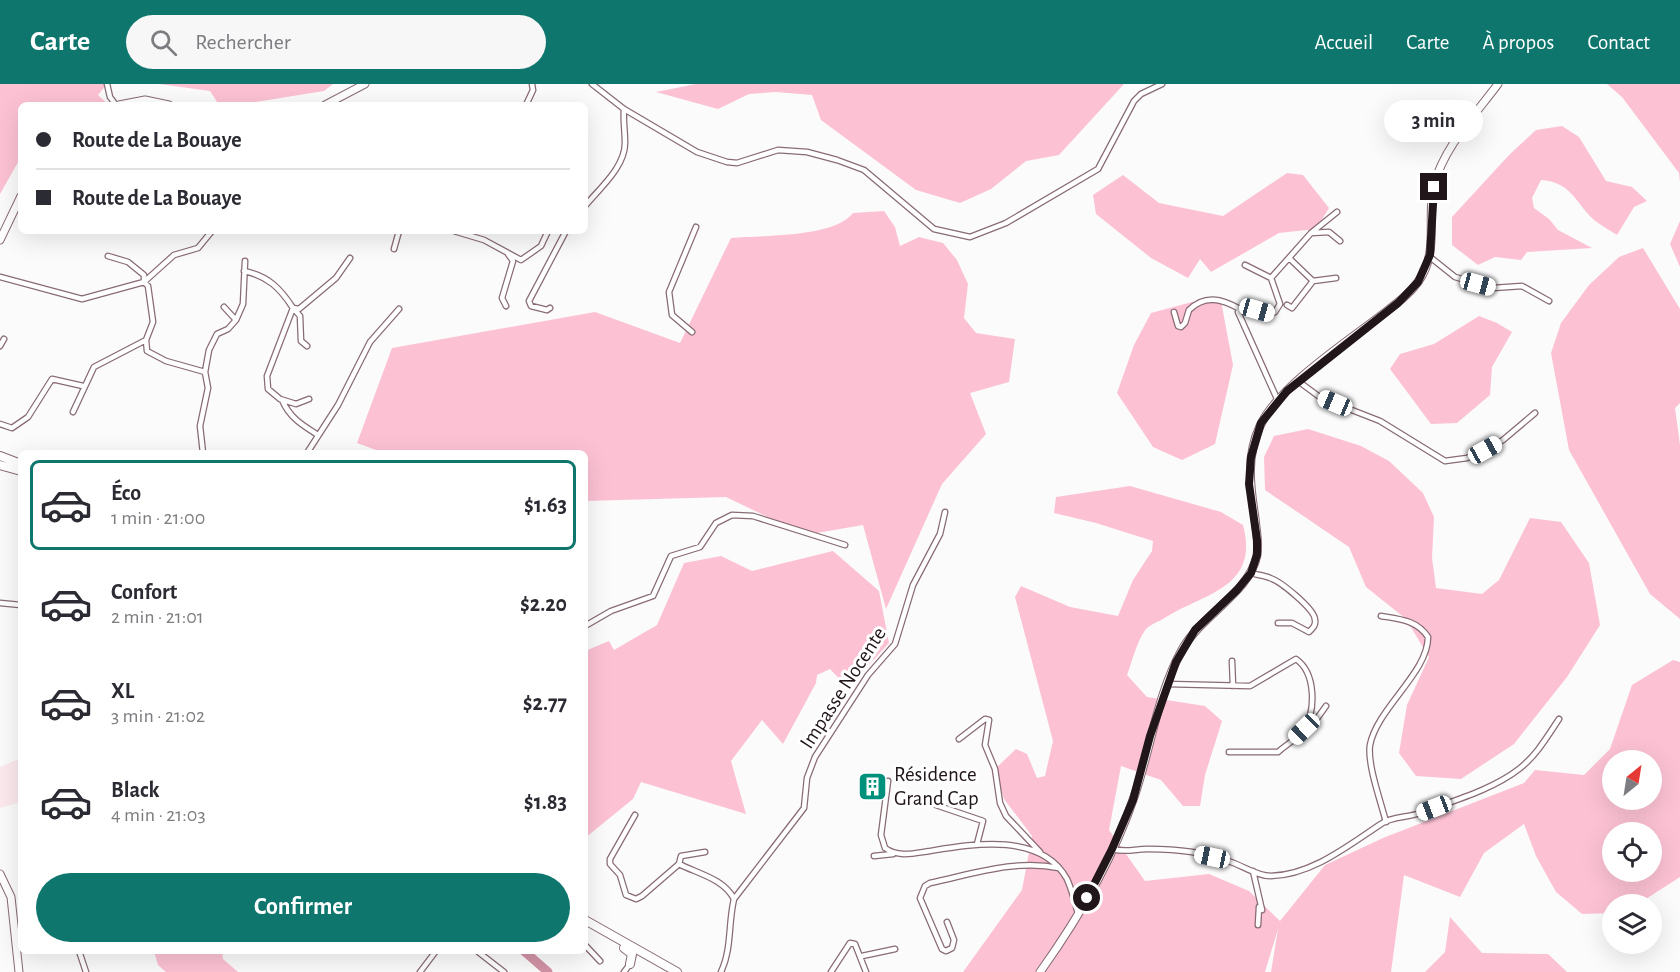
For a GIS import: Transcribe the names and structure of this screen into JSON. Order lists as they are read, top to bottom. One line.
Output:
{"streets":{"street":["Impasse Nocente"]},"places":{"building":["Résidence Grand Cap"]},"north":"top right","page":{"header":"Carte","search":"Rechercher","nav":["Accueil","Carte","À propos","Contact"],"bubble":"3 min","banner":["Route de La Bouaye","Route de La Bouaye"],"list":[{"name":"Éco","note":"1 min · 21:00","value":"$1.63"},{"name":"Confort","note":"2 min · 21:01","value":"$2.20"},{"name":"XL","note":"3 min · 21:02","value":"$2.77"},{"name":"Black","note":"4 min · 21:03","value":"$1.83"}],"buttons":"Confirmer"}}
